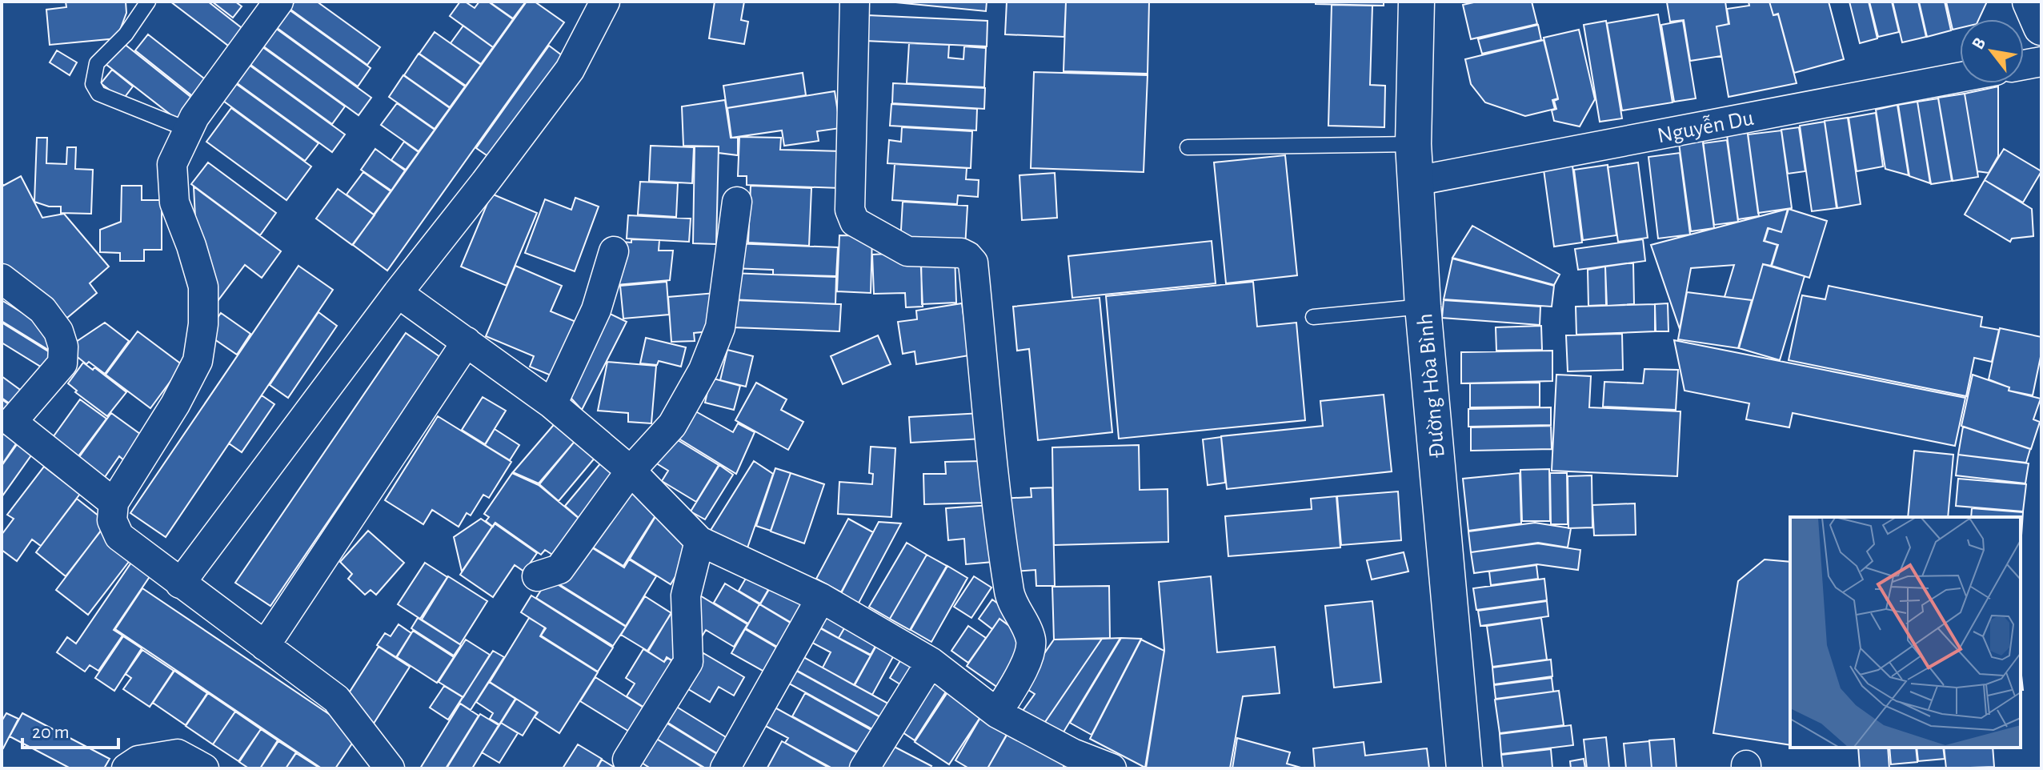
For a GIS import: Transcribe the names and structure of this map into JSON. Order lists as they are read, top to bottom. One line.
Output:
{"streets":{"street":["Nguyễn Du","Đường Hòa Bình"]},"crossings":[["Nguyễn Du","Đường Hòa Bình"]],"scale_bar":"20 m","north":"top left"}
